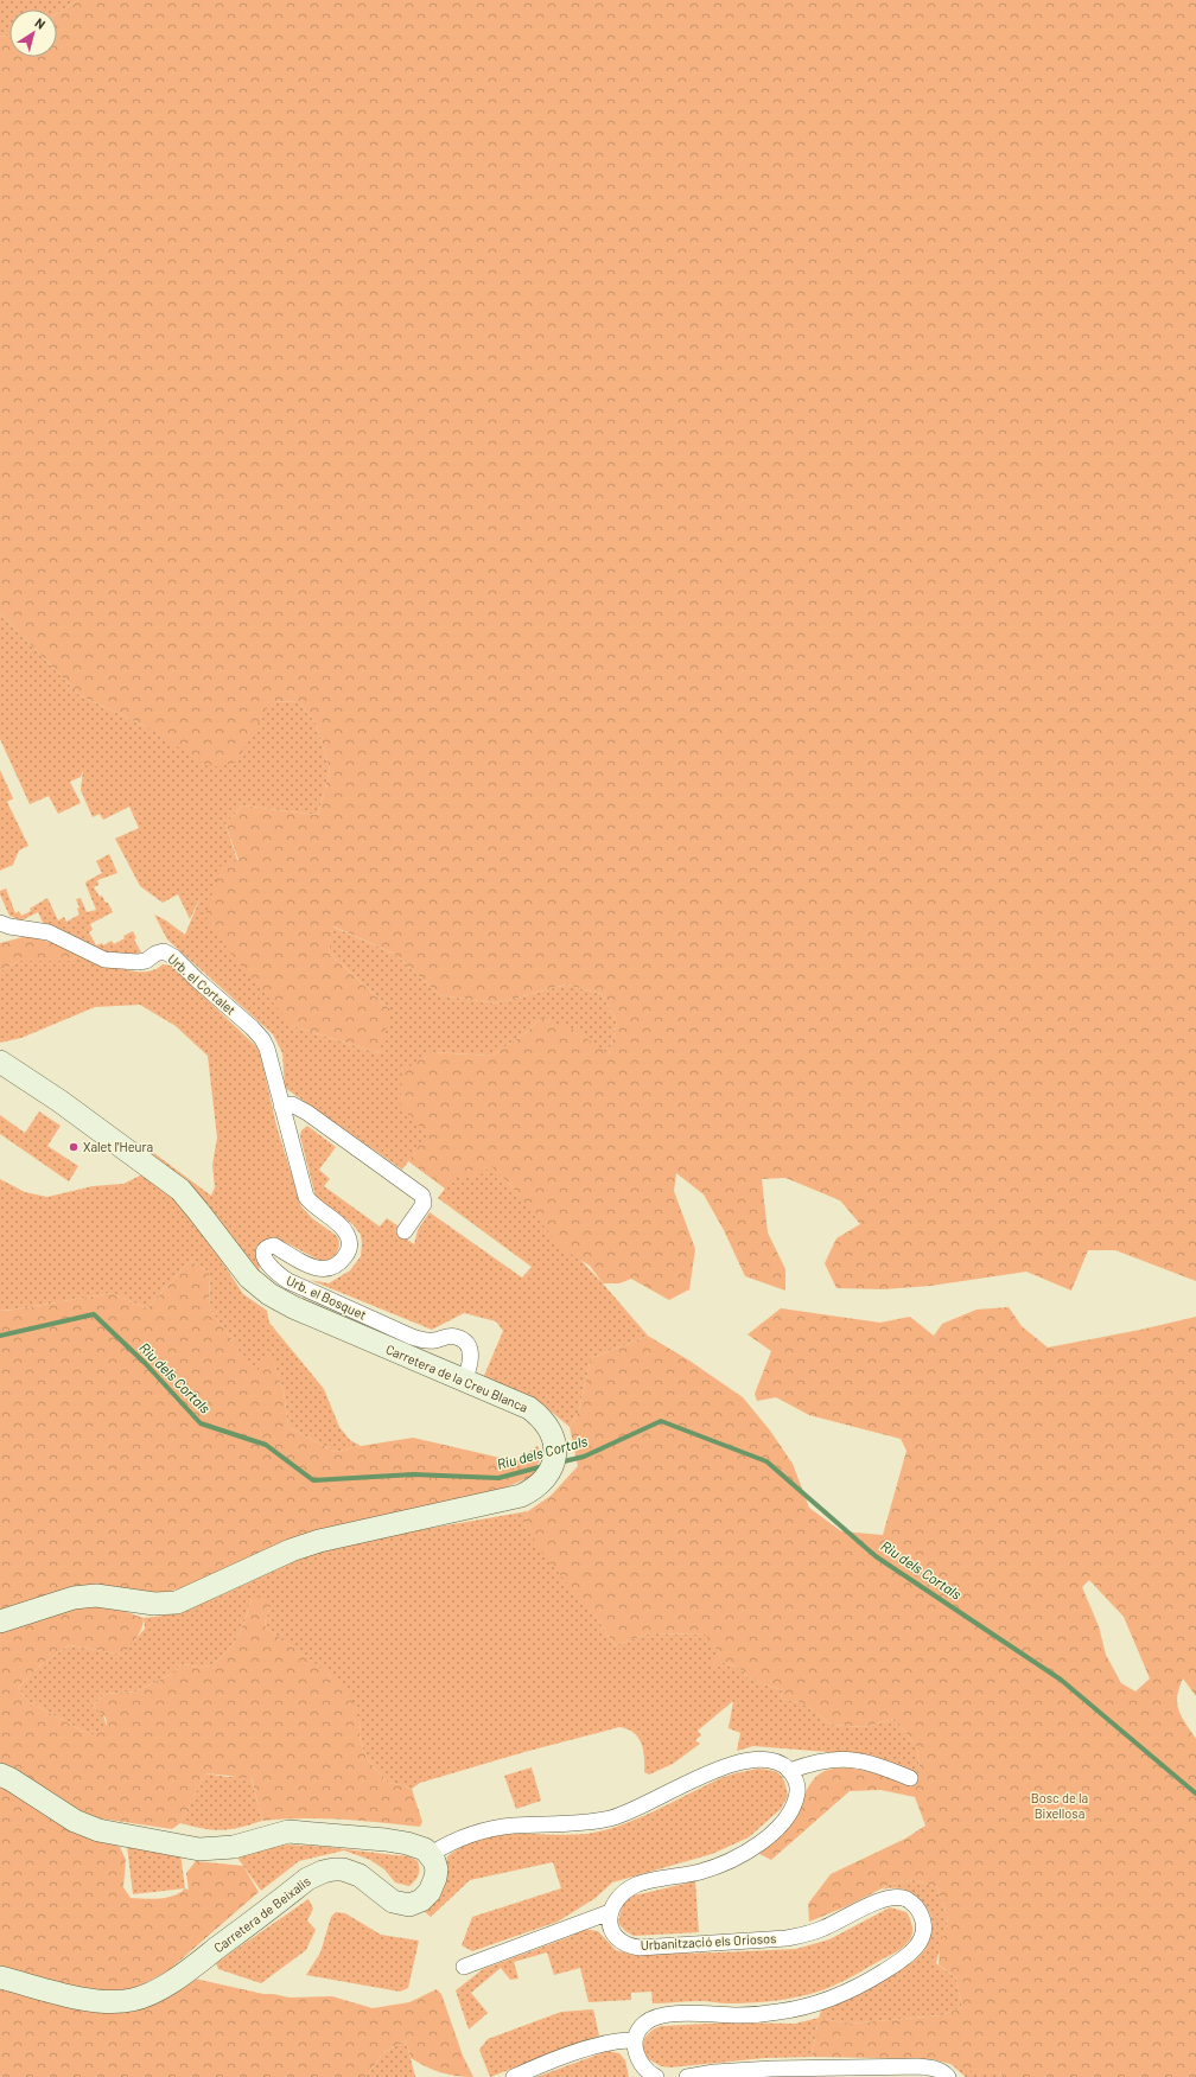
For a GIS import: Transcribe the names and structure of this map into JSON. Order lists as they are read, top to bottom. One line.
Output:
{"streets":{"main road":["Carretera de la Creu Blanca","Carretera de Beixalis"],"street":["Urb. el Cortalet","Urb. el Bosquet","Urbanització els Oriosos"]},"crossings":[["Urb. el Cortalet","Urb. el Bosquet"],["Urb. el Bosquet","Carretera de la Creu Blanca"]],"water":["Riu dels Cortals"],"parks":["Bosc de la Bixellosa"],"places":["Xalet l'Heura"],"north":"top right"}
